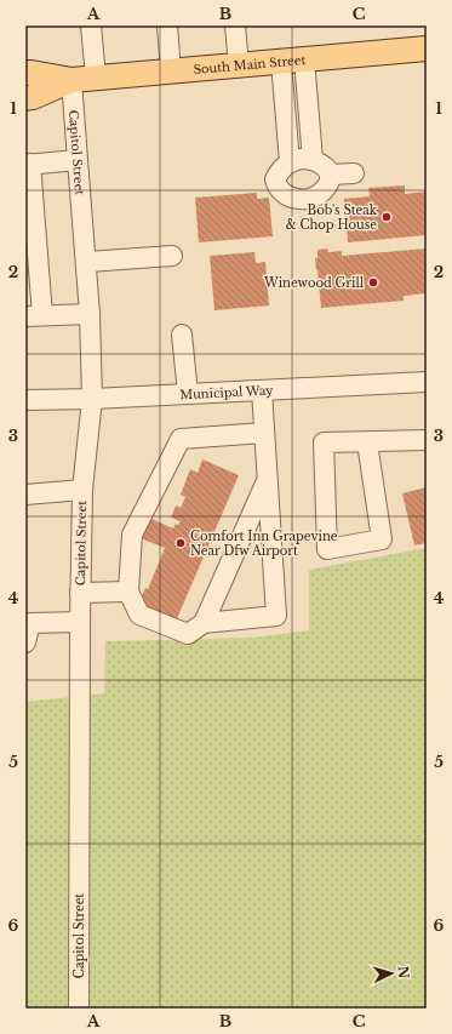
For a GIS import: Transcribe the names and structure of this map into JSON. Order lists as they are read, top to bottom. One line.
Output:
{"streets":{"main road":["South Main Street"],"street":["Capitol Street","Municipal Way"]},"crossings":[["South Main Street","Capitol Street"],["Capitol Street","Municipal Way"]],"places":["Bob's Steak & Chop House","Winewood Grill","Comfort Inn Grapevine Near Dfw Airport"],"north":"right","grid":{"columns":["A","B","C"],"rows":["1","2","3","4","5","6"]}}
